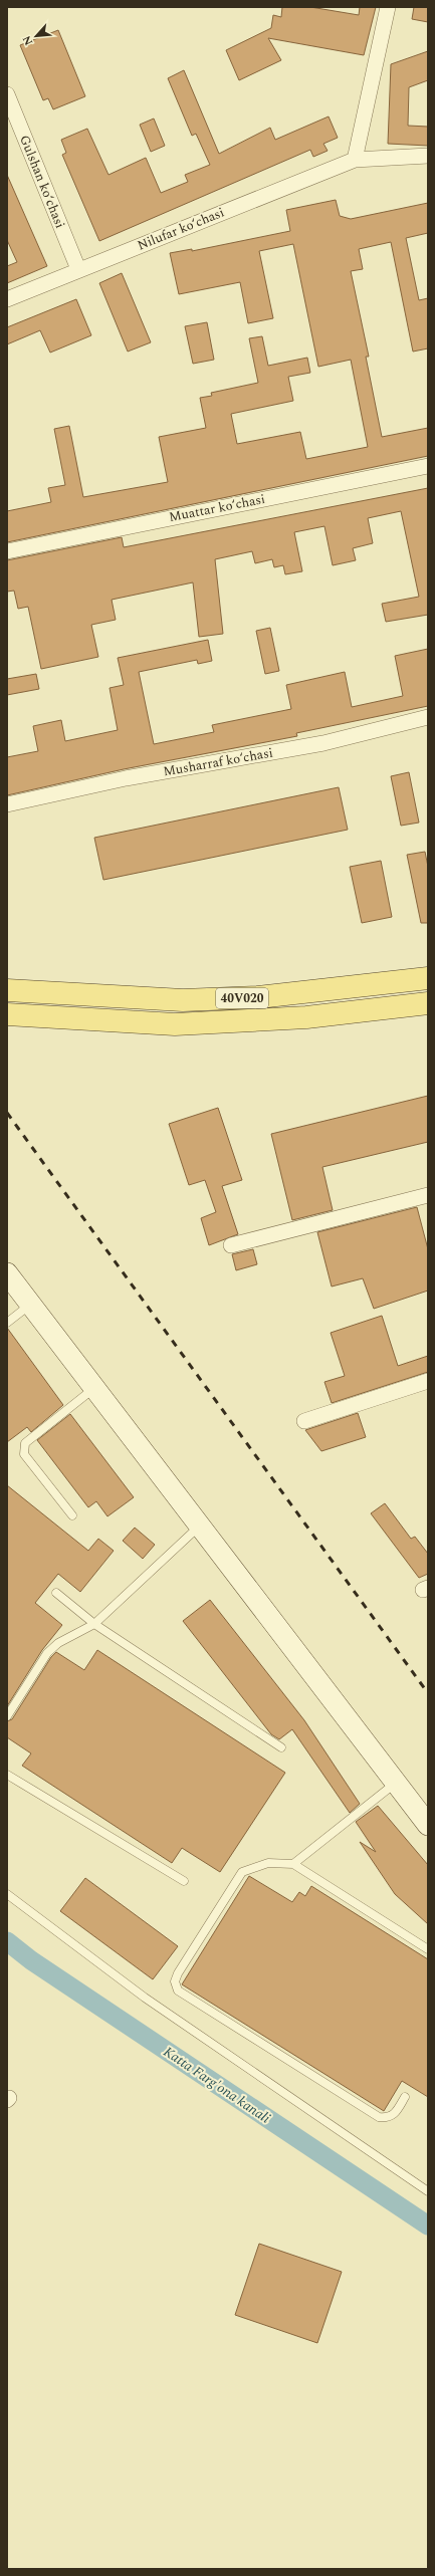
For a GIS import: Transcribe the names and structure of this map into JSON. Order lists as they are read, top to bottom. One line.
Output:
{"streets":{"main road":["40V020"],"street":["Gulshan koʻchasi","Nilufar koʻchasi","Muattar koʻchasi","Musharraf koʻchasi"]},"crossings":[["Gulshan koʻchasi","Nilufar koʻchasi"]],"water":["Katta Farg'ona kanali"],"north":"bottom left"}
